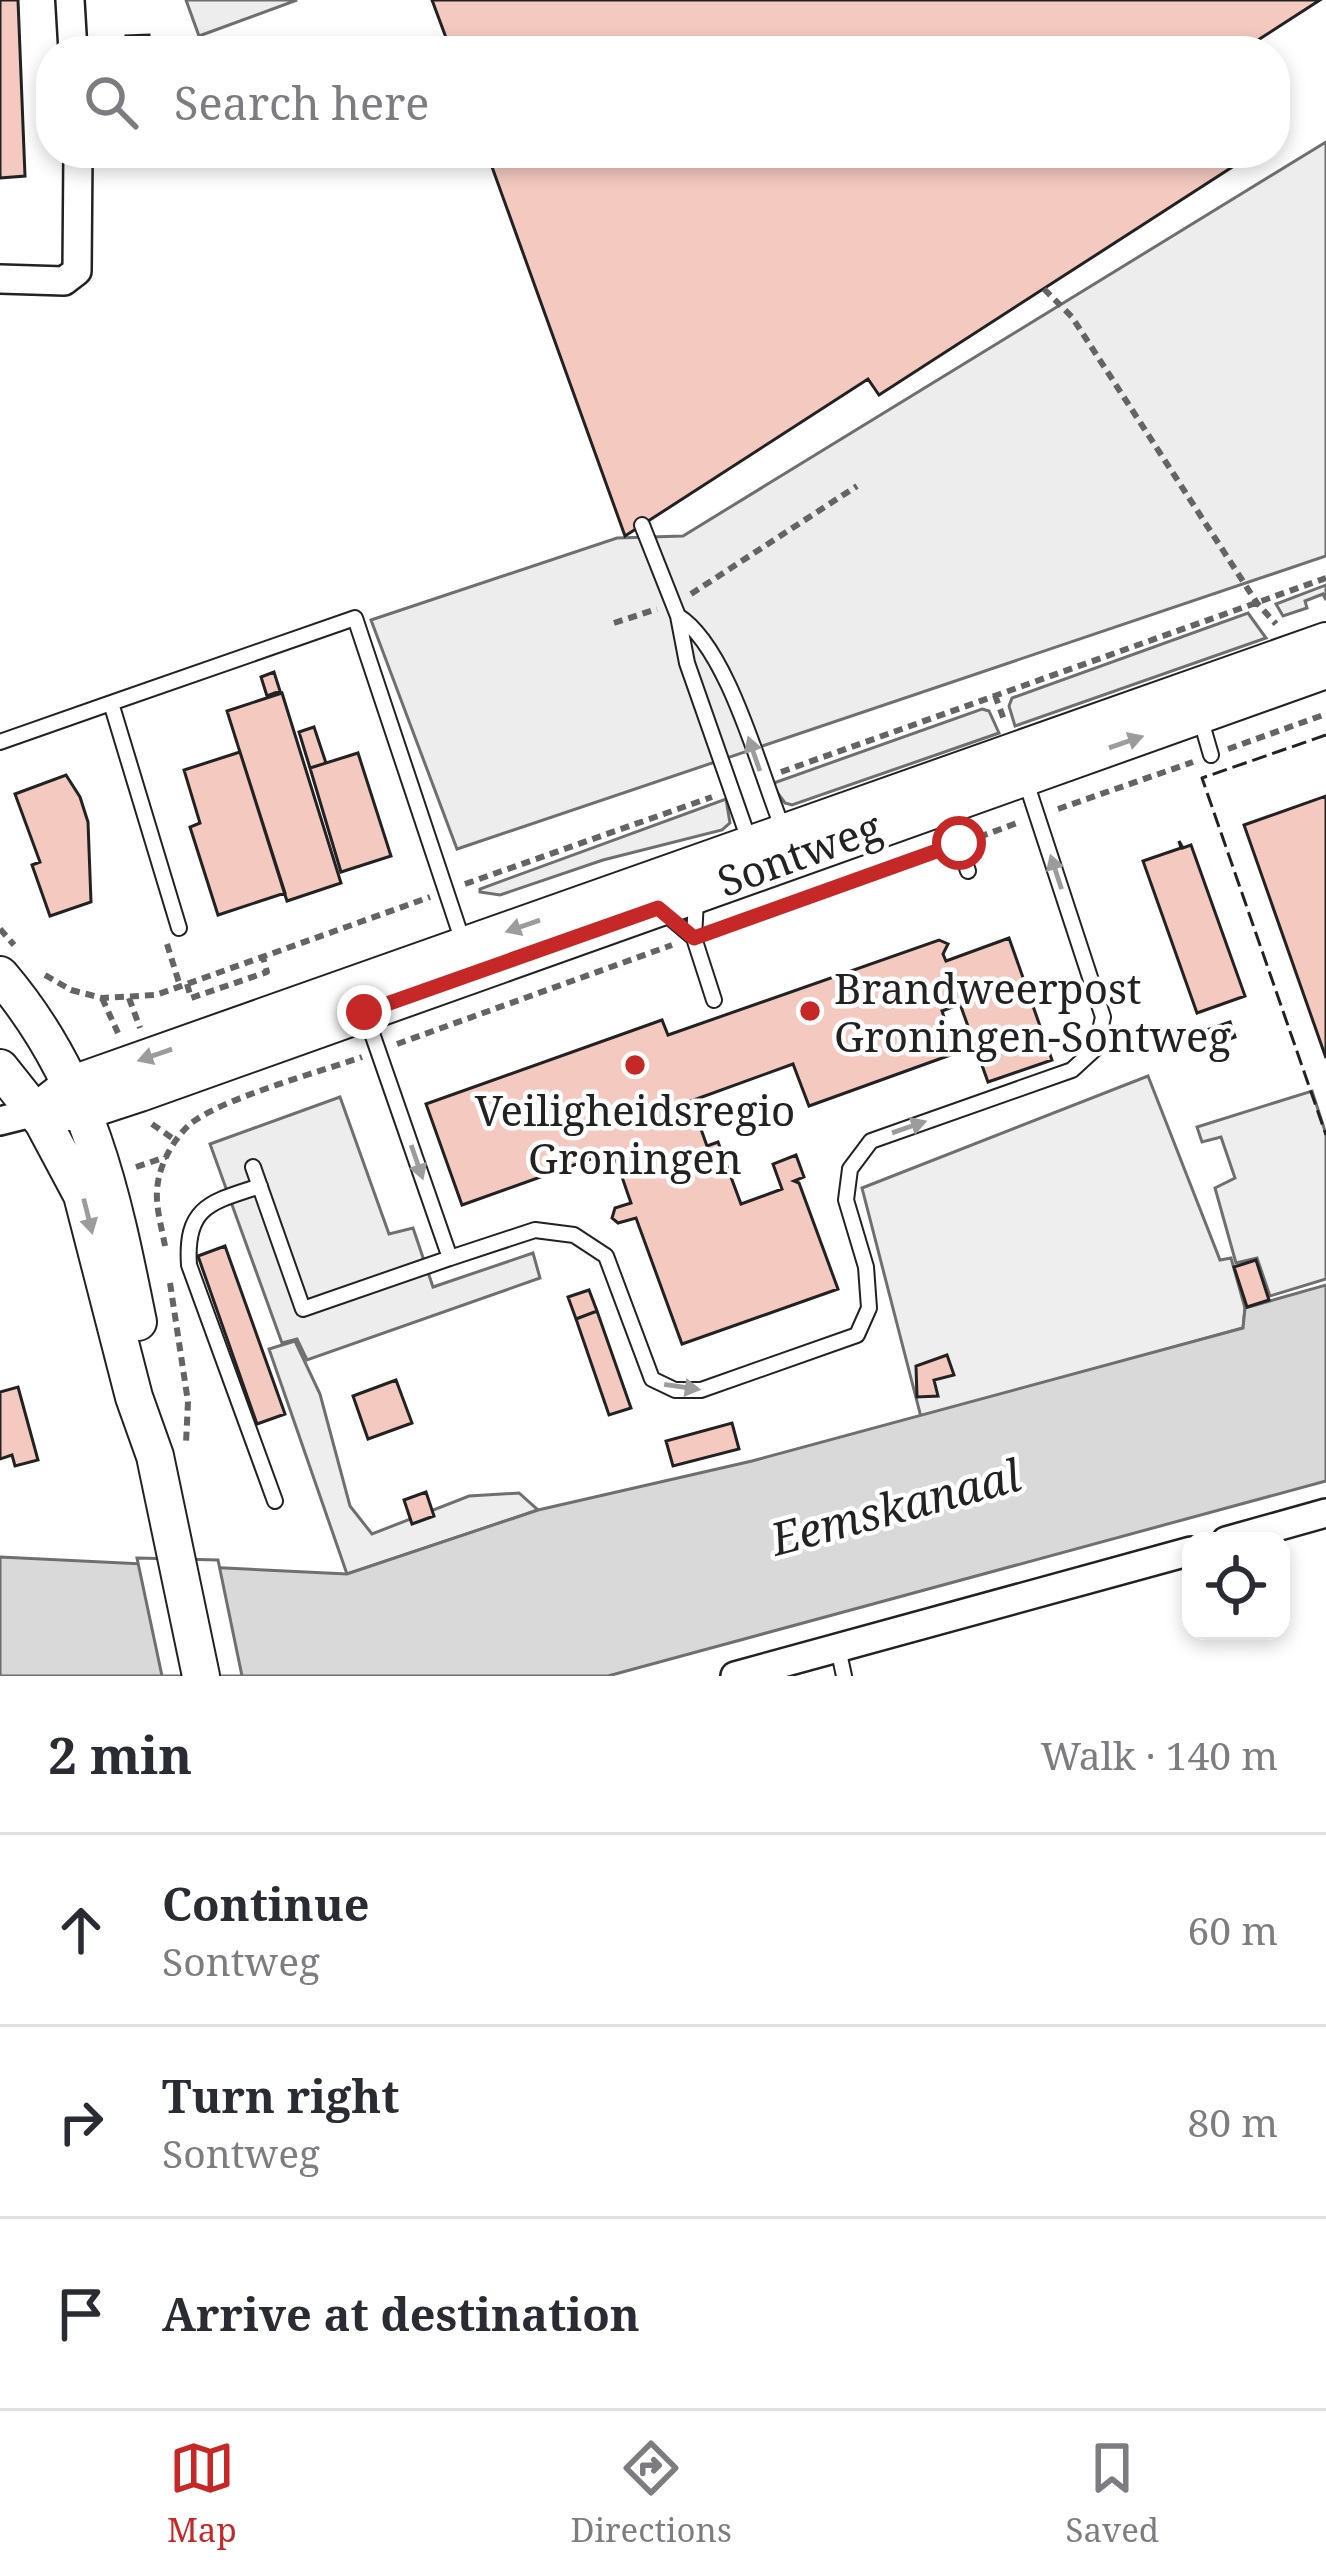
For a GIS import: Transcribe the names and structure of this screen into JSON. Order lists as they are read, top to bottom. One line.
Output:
{"streets":{"street":["Sontweg"]},"water":["Eemskanaal"],"places":["Brandweerpost Groningen-Sontweg","Veiligheidsregio Groningen"],"page":{"search":"Search here","heading":["2 min","Walk · 140 m"],"list":[["Continue","Sontweg","60 m"],["Turn right","Sontweg","80 m"],"Arrive at destination"],"nav":["Map","Directions","Saved"]}}
